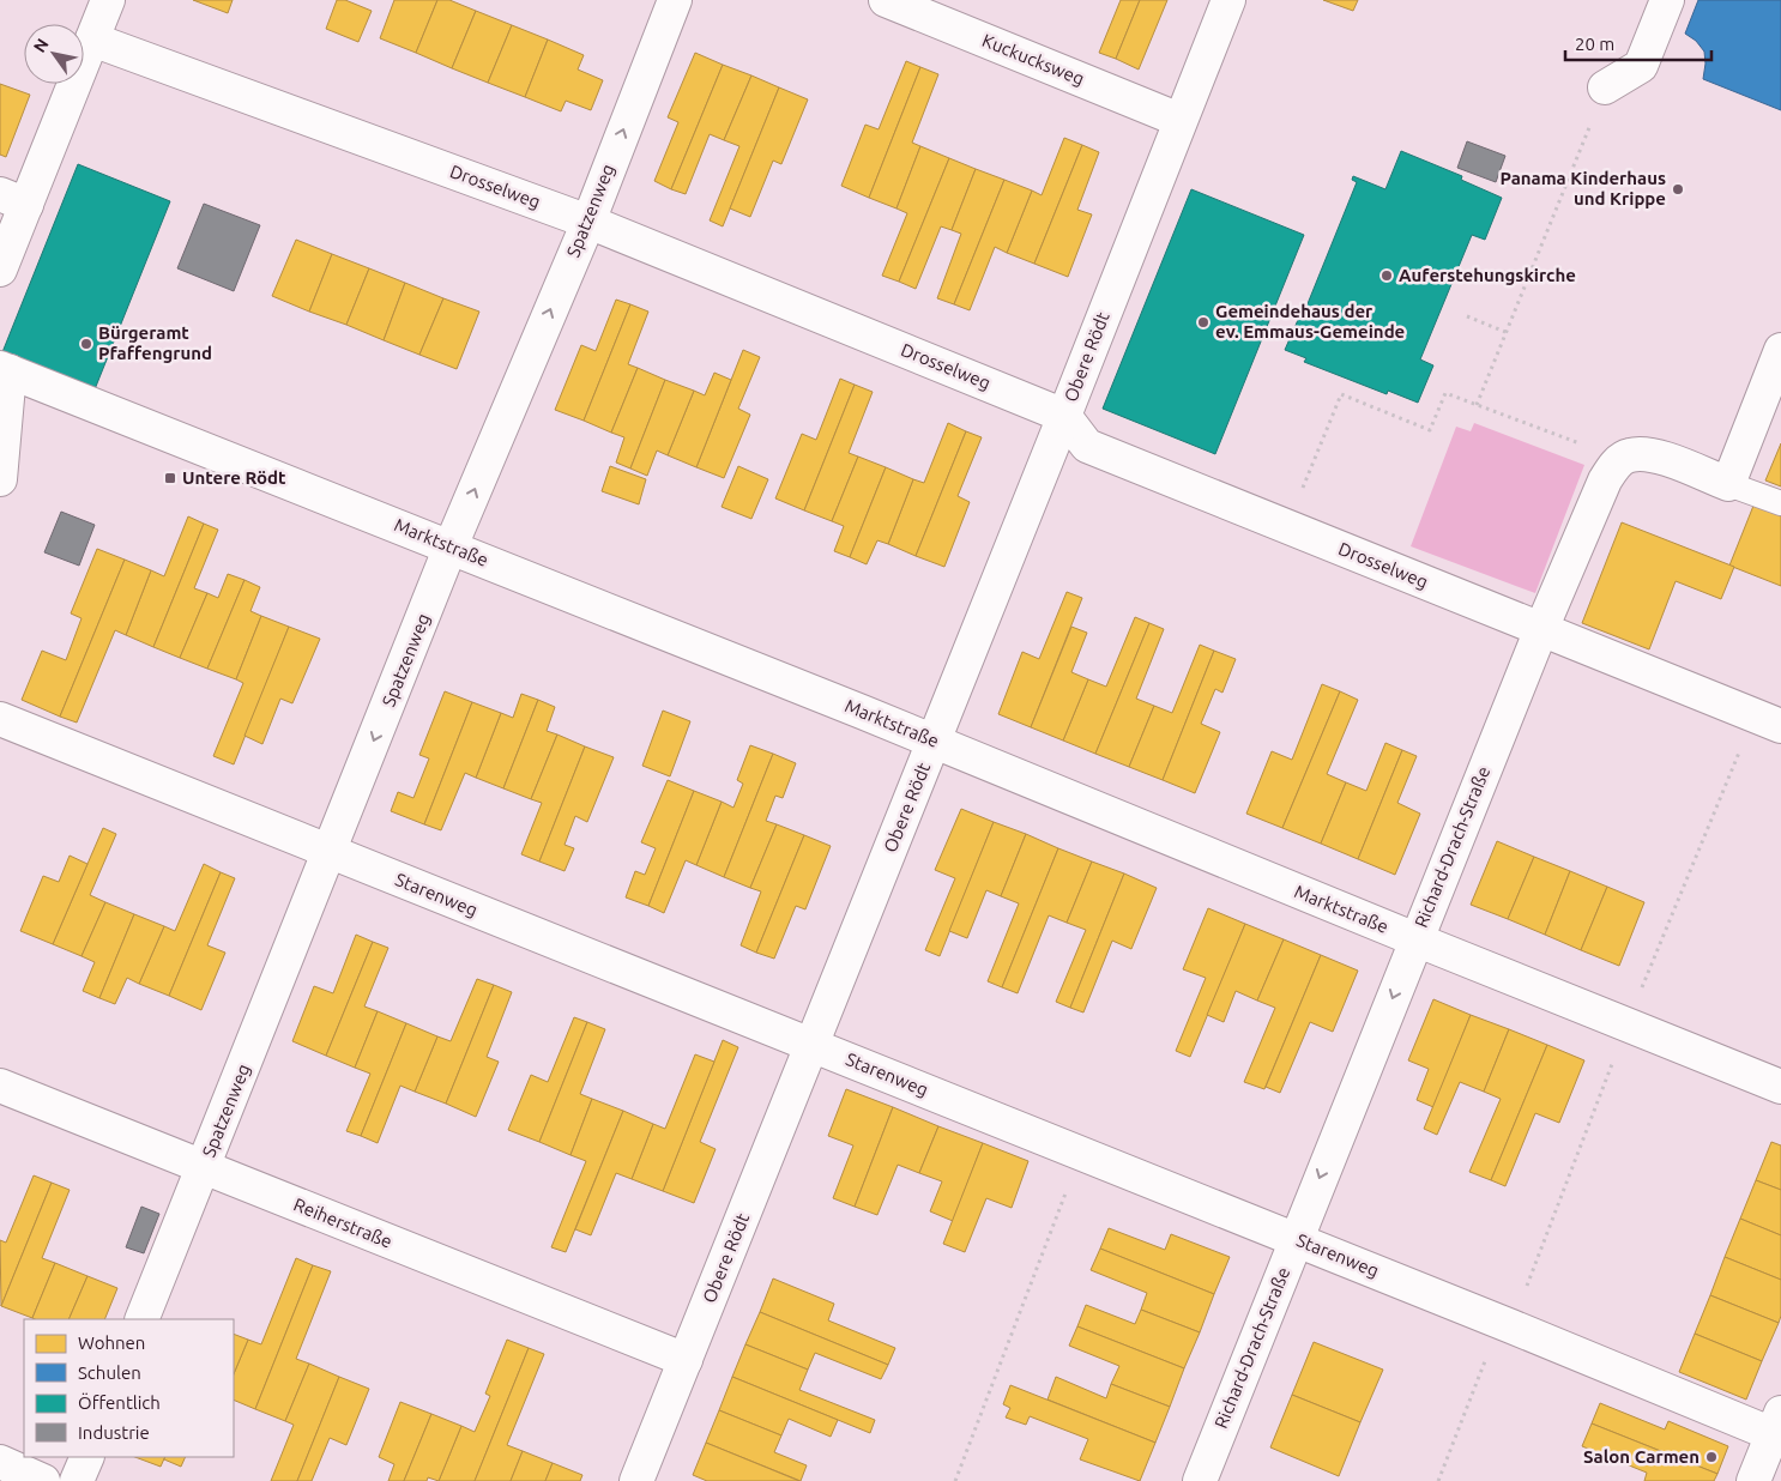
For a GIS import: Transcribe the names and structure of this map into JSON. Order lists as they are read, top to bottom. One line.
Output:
{"streets":{"street":["Kuckucksweg","Drosselweg","Spatzenweg","Obere Rödt","Marktstraße","Richard-Drach-Straße","Starenweg","Reiherstraße"]},"crossings":[["Kuckucksweg","Obere Rödt"],["Drosselweg","Spatzenweg"],["Drosselweg","Obere Rödt"],["Drosselweg","Richard-Drach-Straße"],["Spatzenweg","Marktstraße"],["Spatzenweg","Starenweg"],["Spatzenweg","Reiherstraße"],["Obere Rödt","Marktstraße"],["Obere Rödt","Starenweg"],["Obere Rödt","Reiherstraße"],["Marktstraße","Richard-Drach-Straße"],["Richard-Drach-Straße","Starenweg"]],"places":{"other":["Panama Kinderhaus und Krippe","Auferstehungskirche","Gemeindehaus der ev. Emmaus-Gemeinde","Bürgeramt Pfaffengrund","Salon Carmen"],"transit":["Untere Rödt"]},"legend":["Wohnen","Schulen","Öffentlich","Industrie"],"scale_bar":"20 m","north":"top left"}
